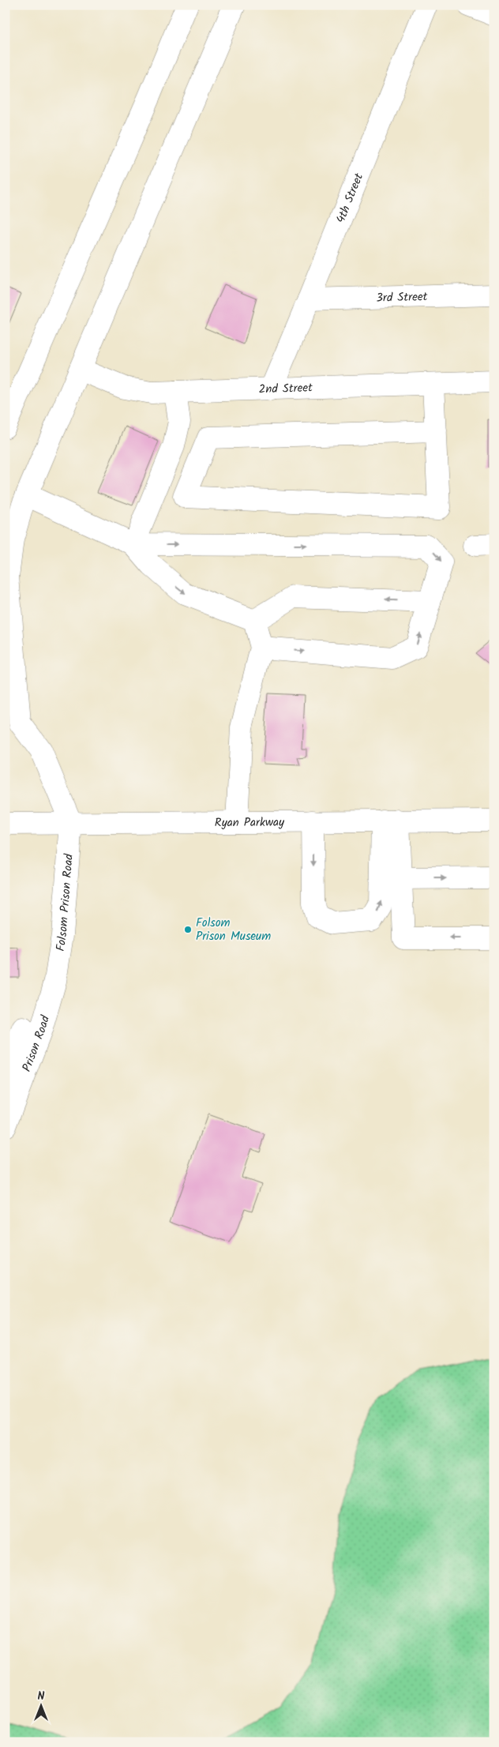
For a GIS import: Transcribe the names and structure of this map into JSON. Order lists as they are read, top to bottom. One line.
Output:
{"streets":{"street":["4th Street","3rd Street","2nd Street","Ryan Parkway","Folsom Prison Road","Prison Road"]},"crossings":[["4th Street","3rd Street"],["4th Street","2nd Street"],["Ryan Parkway","Folsom Prison Road"],["Folsom Prison Road","Prison Road"]],"places":["Folsom Prison Museum"],"north":"top"}
